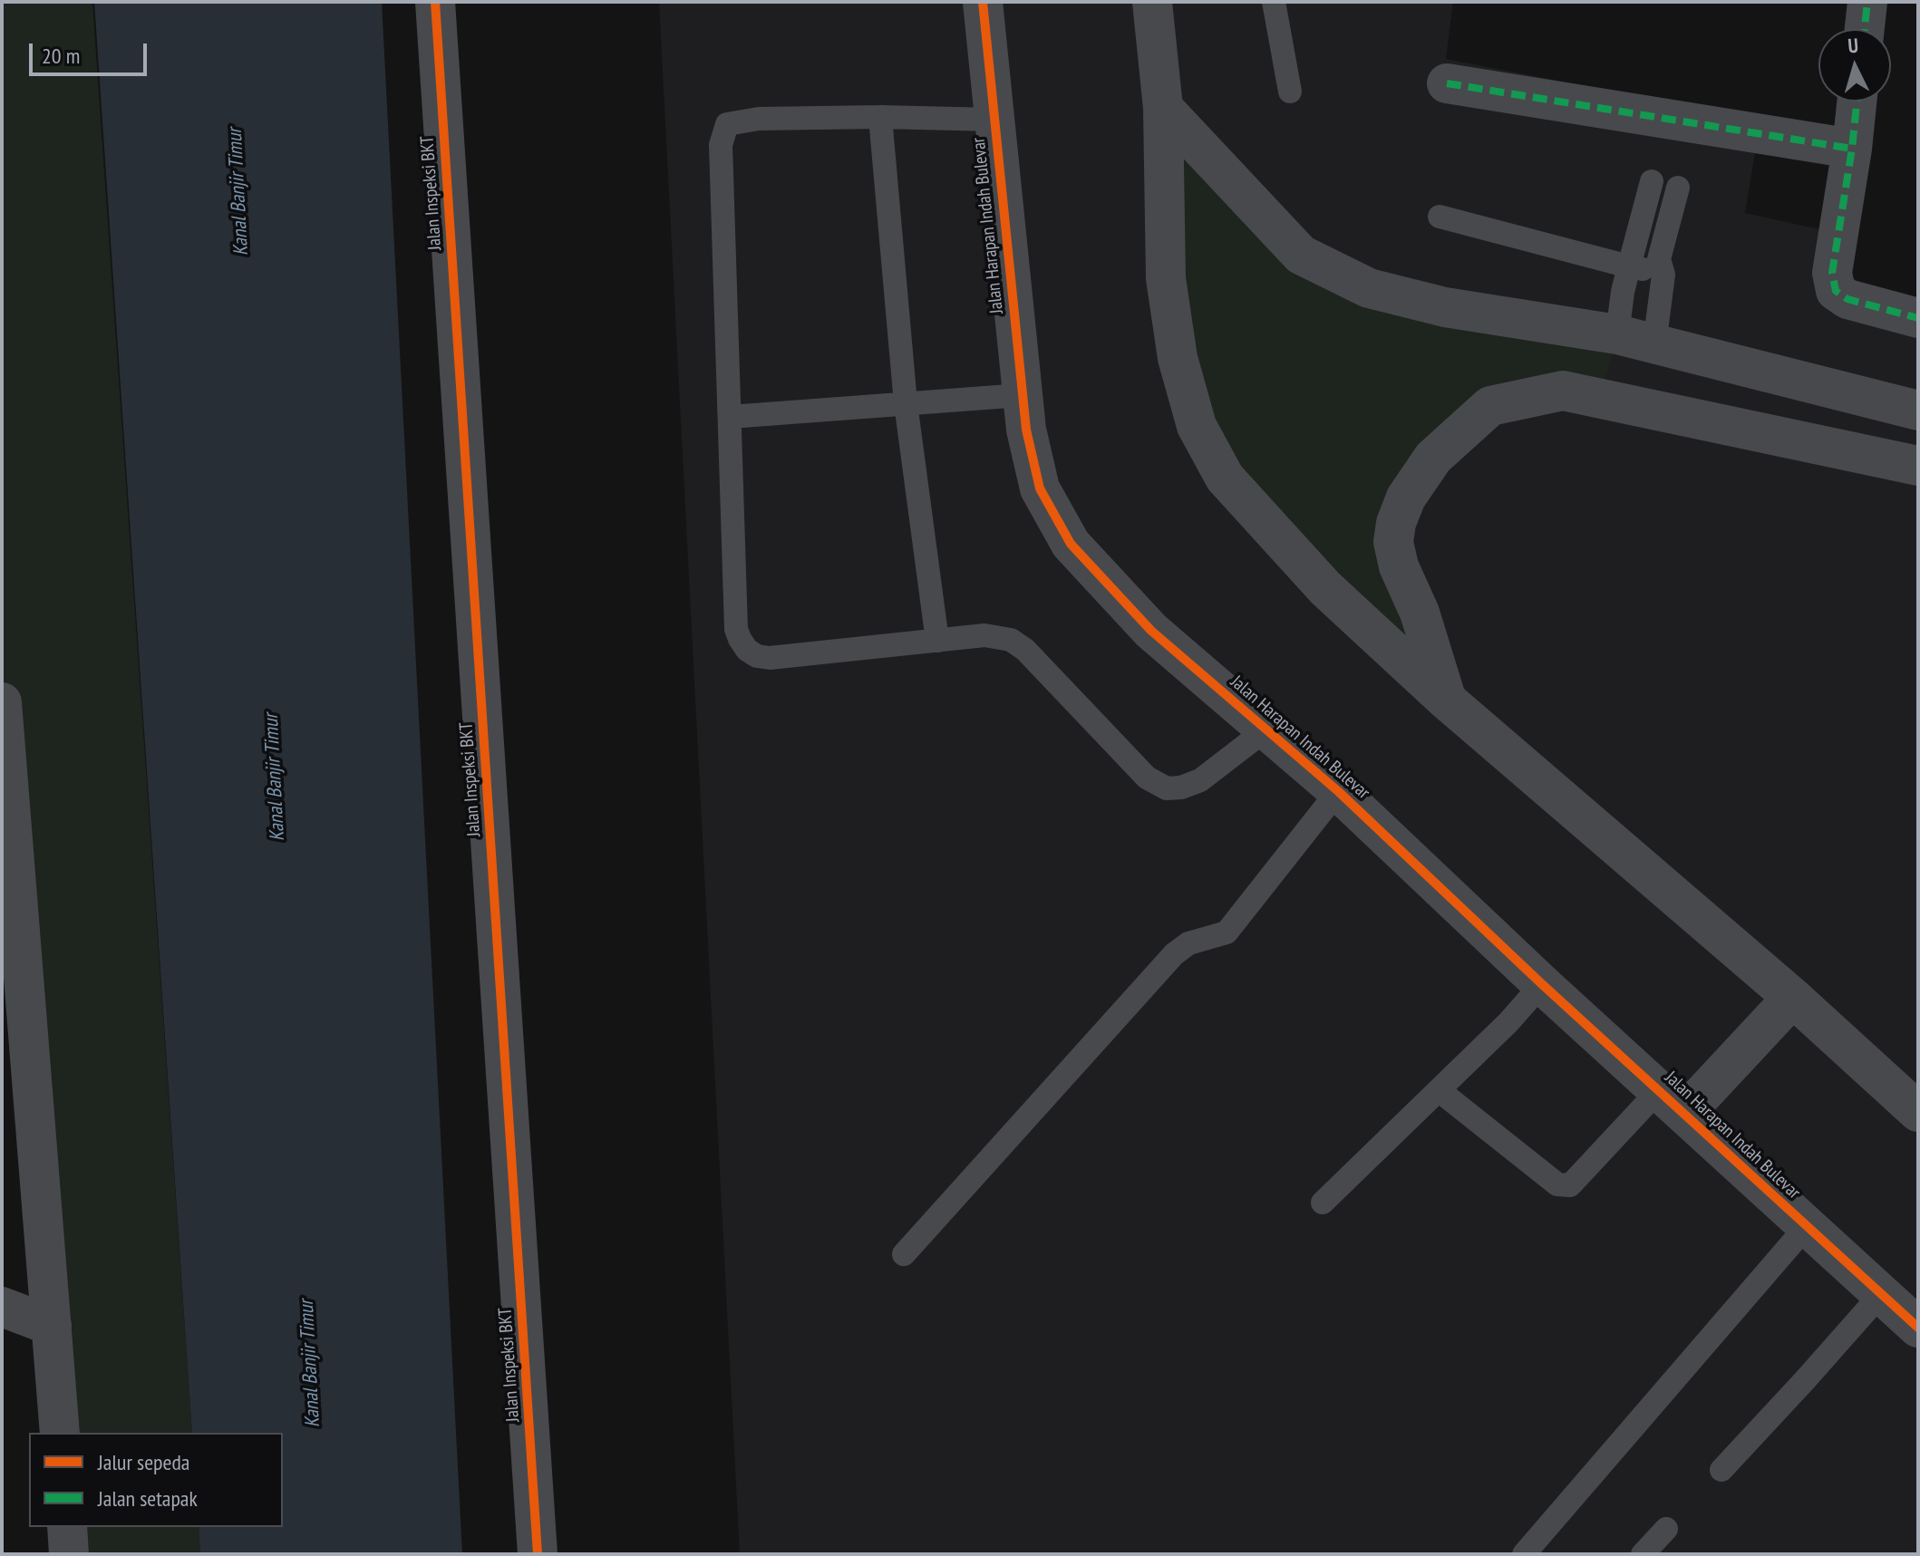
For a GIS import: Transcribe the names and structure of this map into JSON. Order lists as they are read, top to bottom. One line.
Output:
{"streets":{"street":["Jalan Inspeksi BKT","Jalan Harapan Indah Bulevar"]},"water":["Kanal Banjir Timur"],"legend":["Jalur sepeda","Jalan setapak"],"scale_bar":"20 m","north":"top"}
